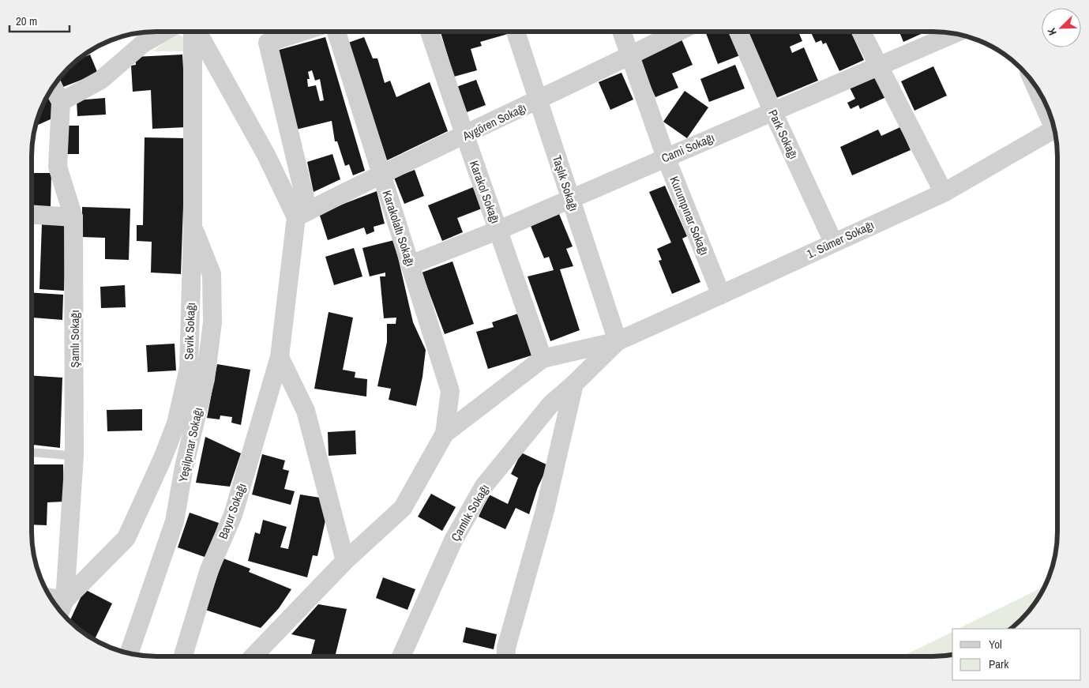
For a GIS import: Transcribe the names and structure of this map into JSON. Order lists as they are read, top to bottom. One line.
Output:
{"streets":{"street":["Aygören Sokağı","Park Sokağı","Cami Sokağı","Taşlık Sokağı","Karakol Sokağı","Kurumpınar Sokağı","Karakolaltı Sokağı","1. Sümer Sokağı","Sevik Sokağı","Şamlı Sokağı","Yeşilpınar Sokağı","Bayur Sokağı","Çamlık Sokağı"]},"crossings":[["Aygören Sokağı","Taşlık Sokağı"],["Aygören Sokağı","Karakol Sokağı"],["Aygören Sokağı","Kurumpınar Sokağı"],["Aygören Sokağı","Karakolaltı Sokağı"],["Aygören Sokağı","Bayur Sokağı"],["Park Sokağı","Cami Sokağı"],["Park Sokağı","1. Sümer Sokağı"],["Cami Sokağı","Taşlık Sokağı"],["Cami Sokağı","Karakol Sokağı"],["Cami Sokağı","Kurumpınar Sokağı"],["Cami Sokağı","Karakolaltı Sokağı"],["Taşlık Sokağı","1. Sümer Sokağı"],["Taşlık Sokağı","Çamlık Sokağı"],["Kurumpınar Sokağı","1. Sümer Sokağı"],["1. Sümer Sokağı","Çamlık Sokağı"],["Sevik Sokağı","Şamlı Sokağı"],["Sevik Sokağı","Yeşilpınar Sokağı"]],"legend":["Yol","Park"],"scale_bar":"20 m","north":"bottom left"}
